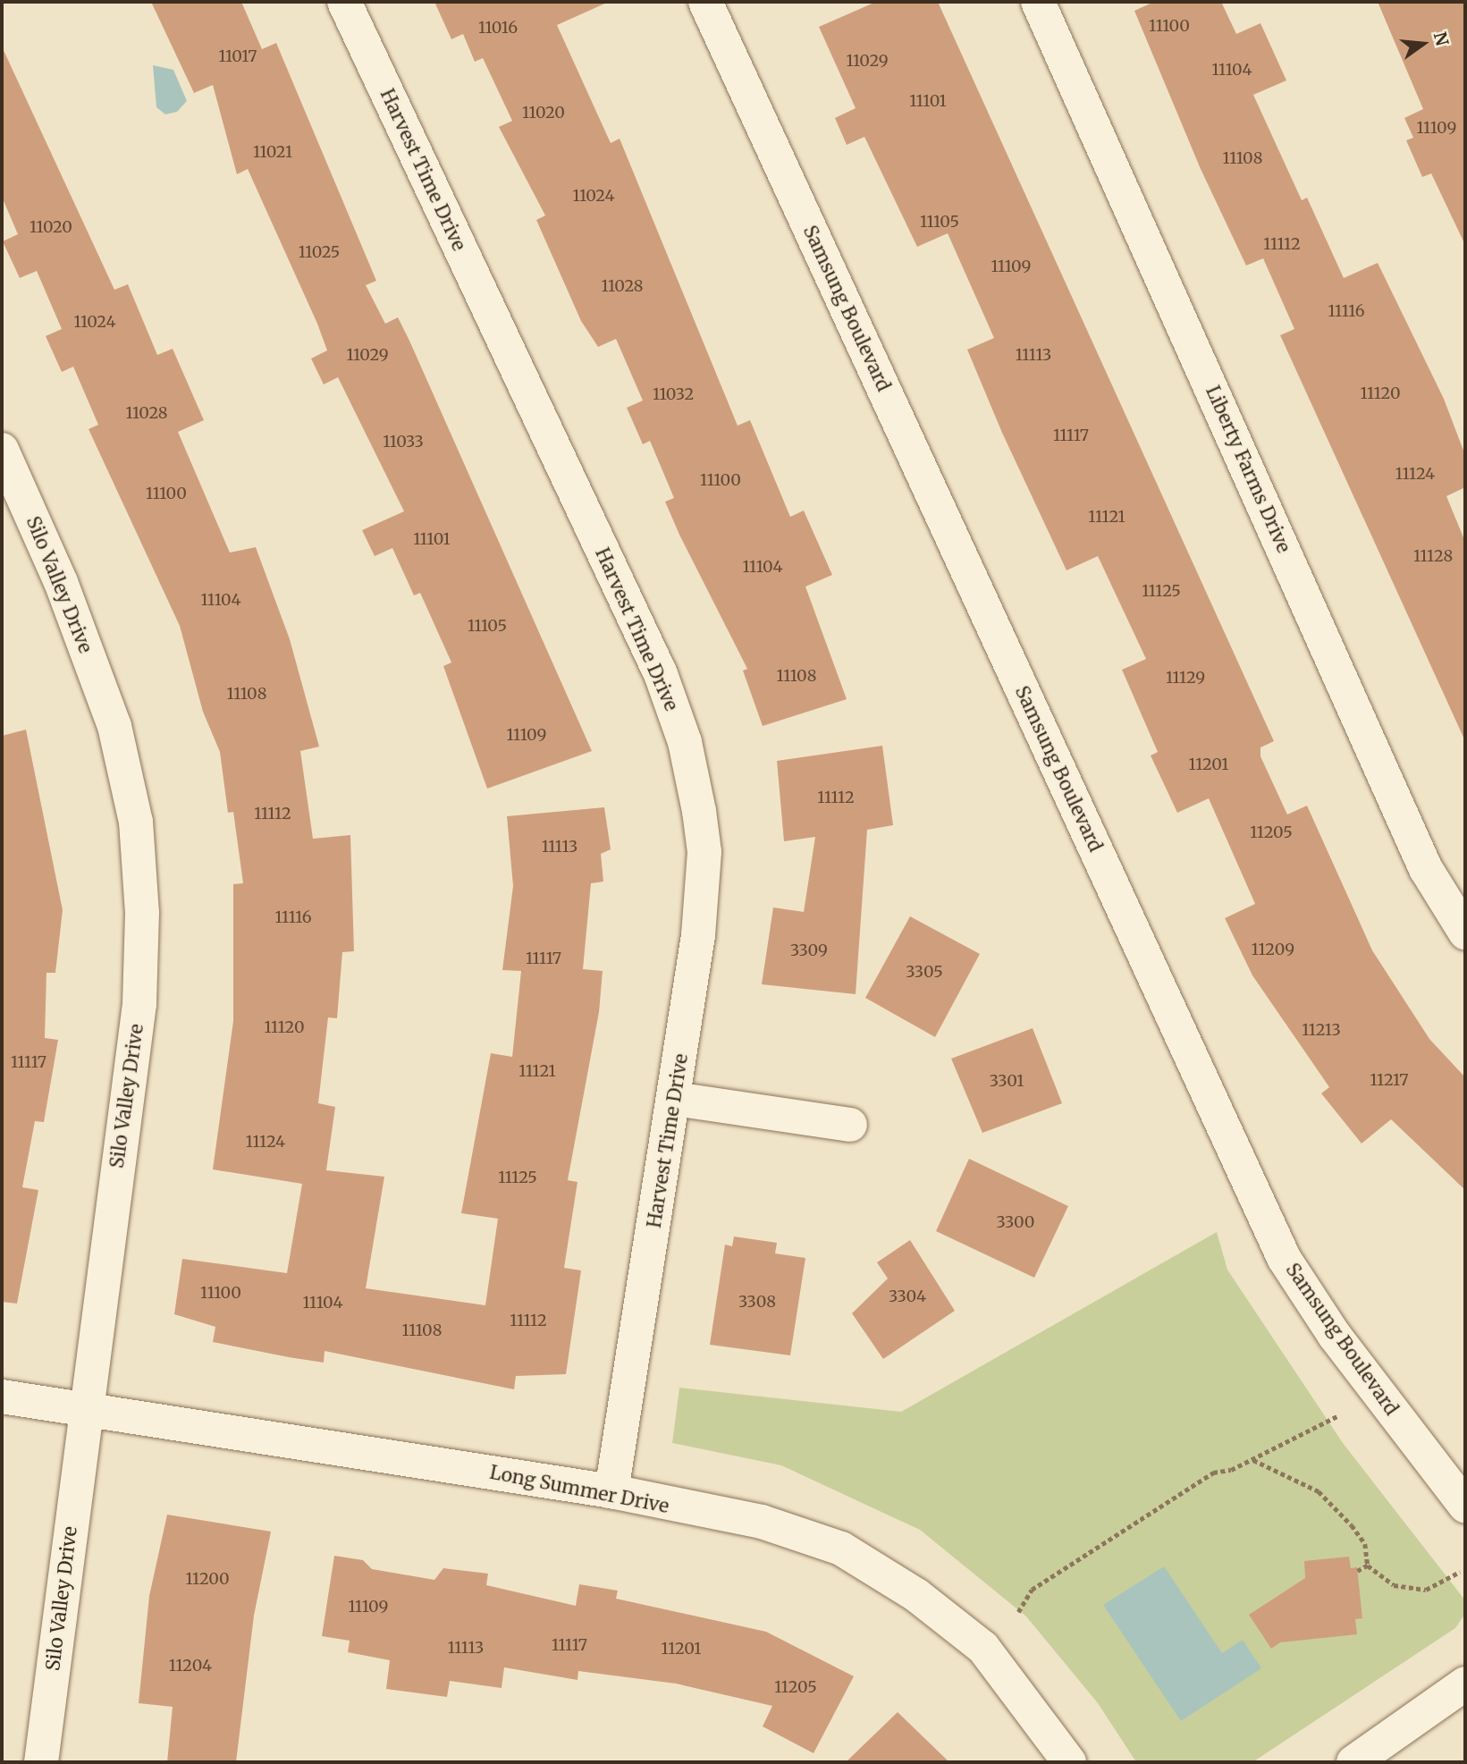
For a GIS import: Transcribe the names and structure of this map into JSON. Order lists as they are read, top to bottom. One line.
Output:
{"streets":{"street":["Harvest Time Drive","Samsung Boulevard","Liberty Farms Drive","Silo Valley Drive","Long Summer Drive"]},"crossings":[["Harvest Time Drive","Long Summer Drive"],["Silo Valley Drive","Long Summer Drive"]],"house_numbers":["11100","11016","11017","11029","11104","11101","11020","11109","11021","11108","11024","11105","11020","11112","11025","11109","11028","11116","11024","11029","11113","11120","11032","11028","11117","11033","11124","11100","11100","11121","11101","11128","11104","11125","11104","11105","11108","11129","11108","11109","11201","11112","11112","11205","11113","11116","11209","3309","11117","3305","11120","11213","11117","11121","11217","3301","11124","11125","3300","11100","3304","3308","11104","11112","11108","11200","11109","11117","11113","11201","11204","11205"],"north":"right"}
